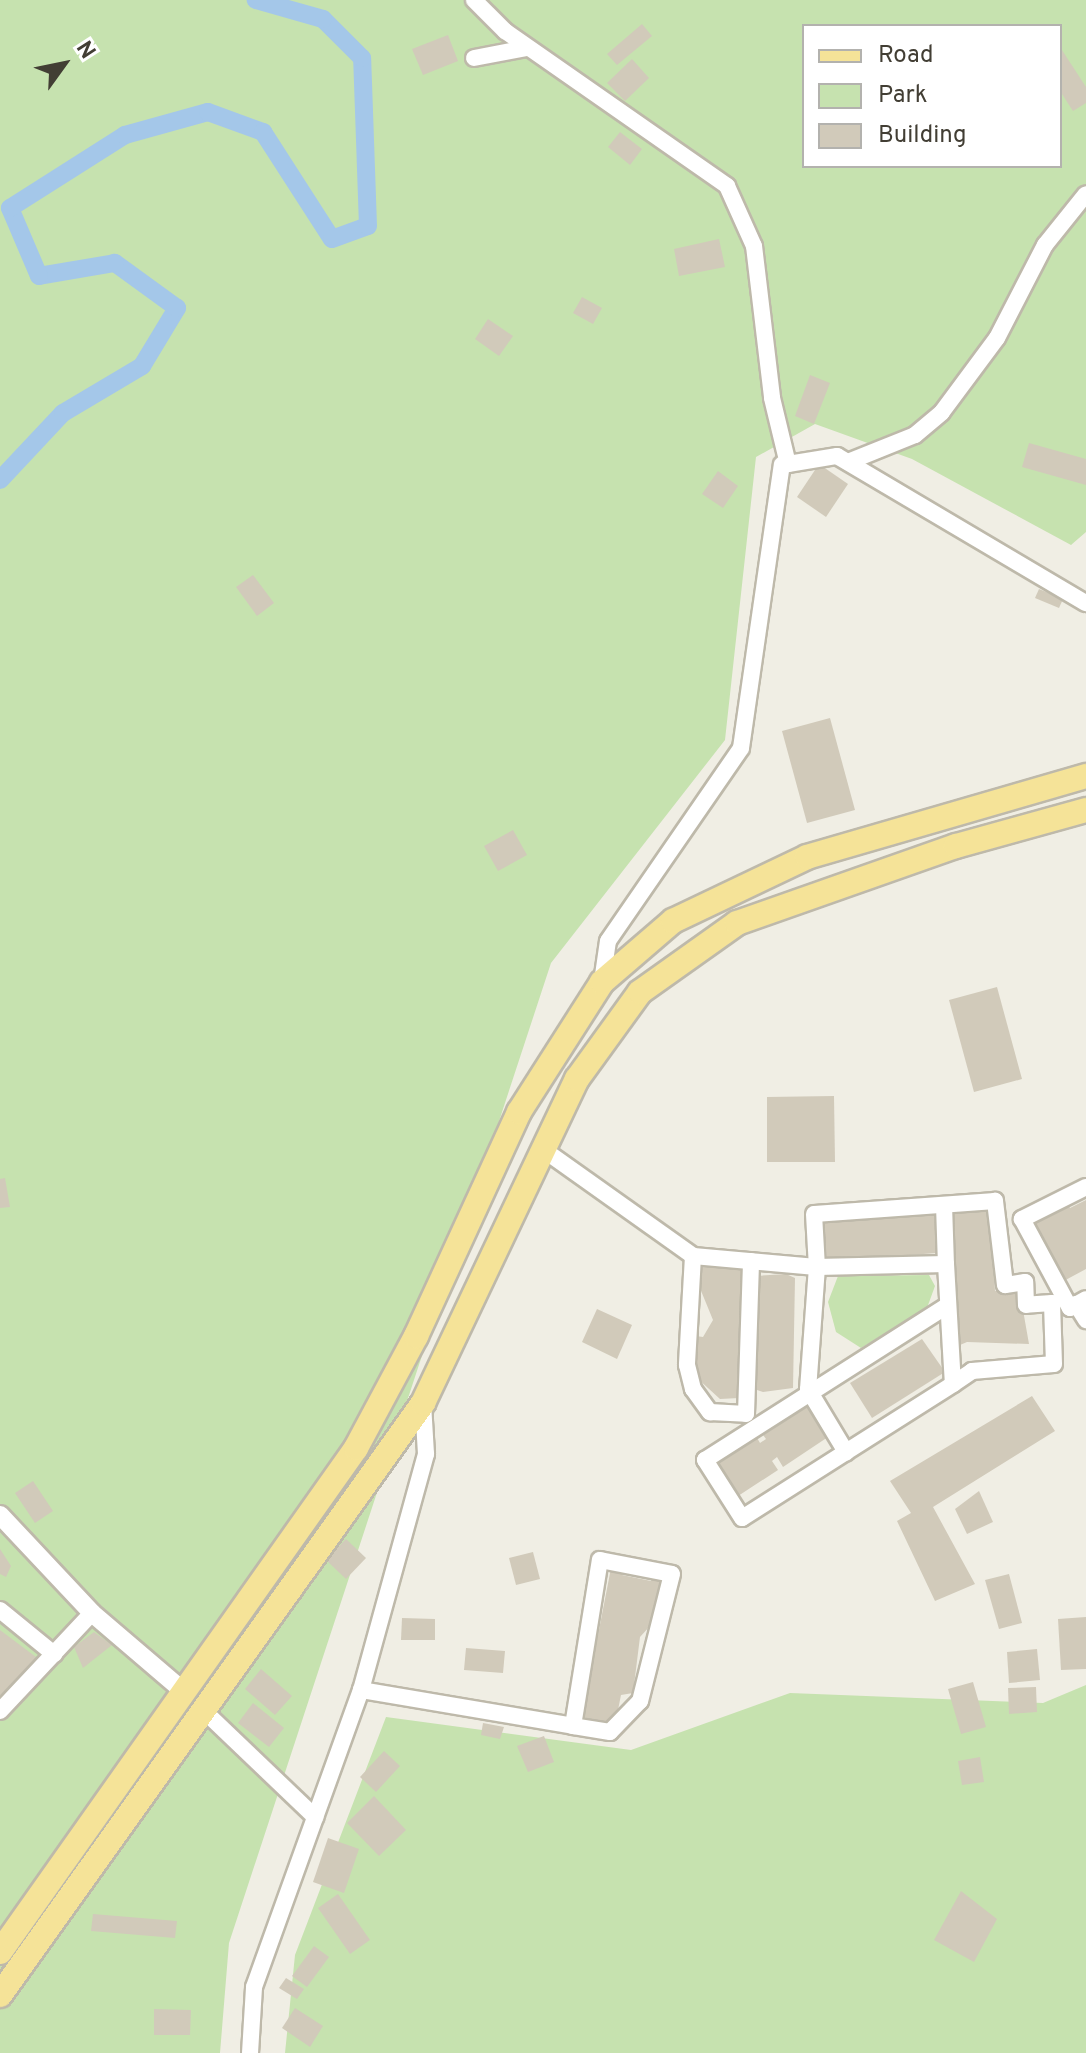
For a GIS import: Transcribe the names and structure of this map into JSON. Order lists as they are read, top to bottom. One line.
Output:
{"legend":["Road","Park","Building"],"north":"top right"}
